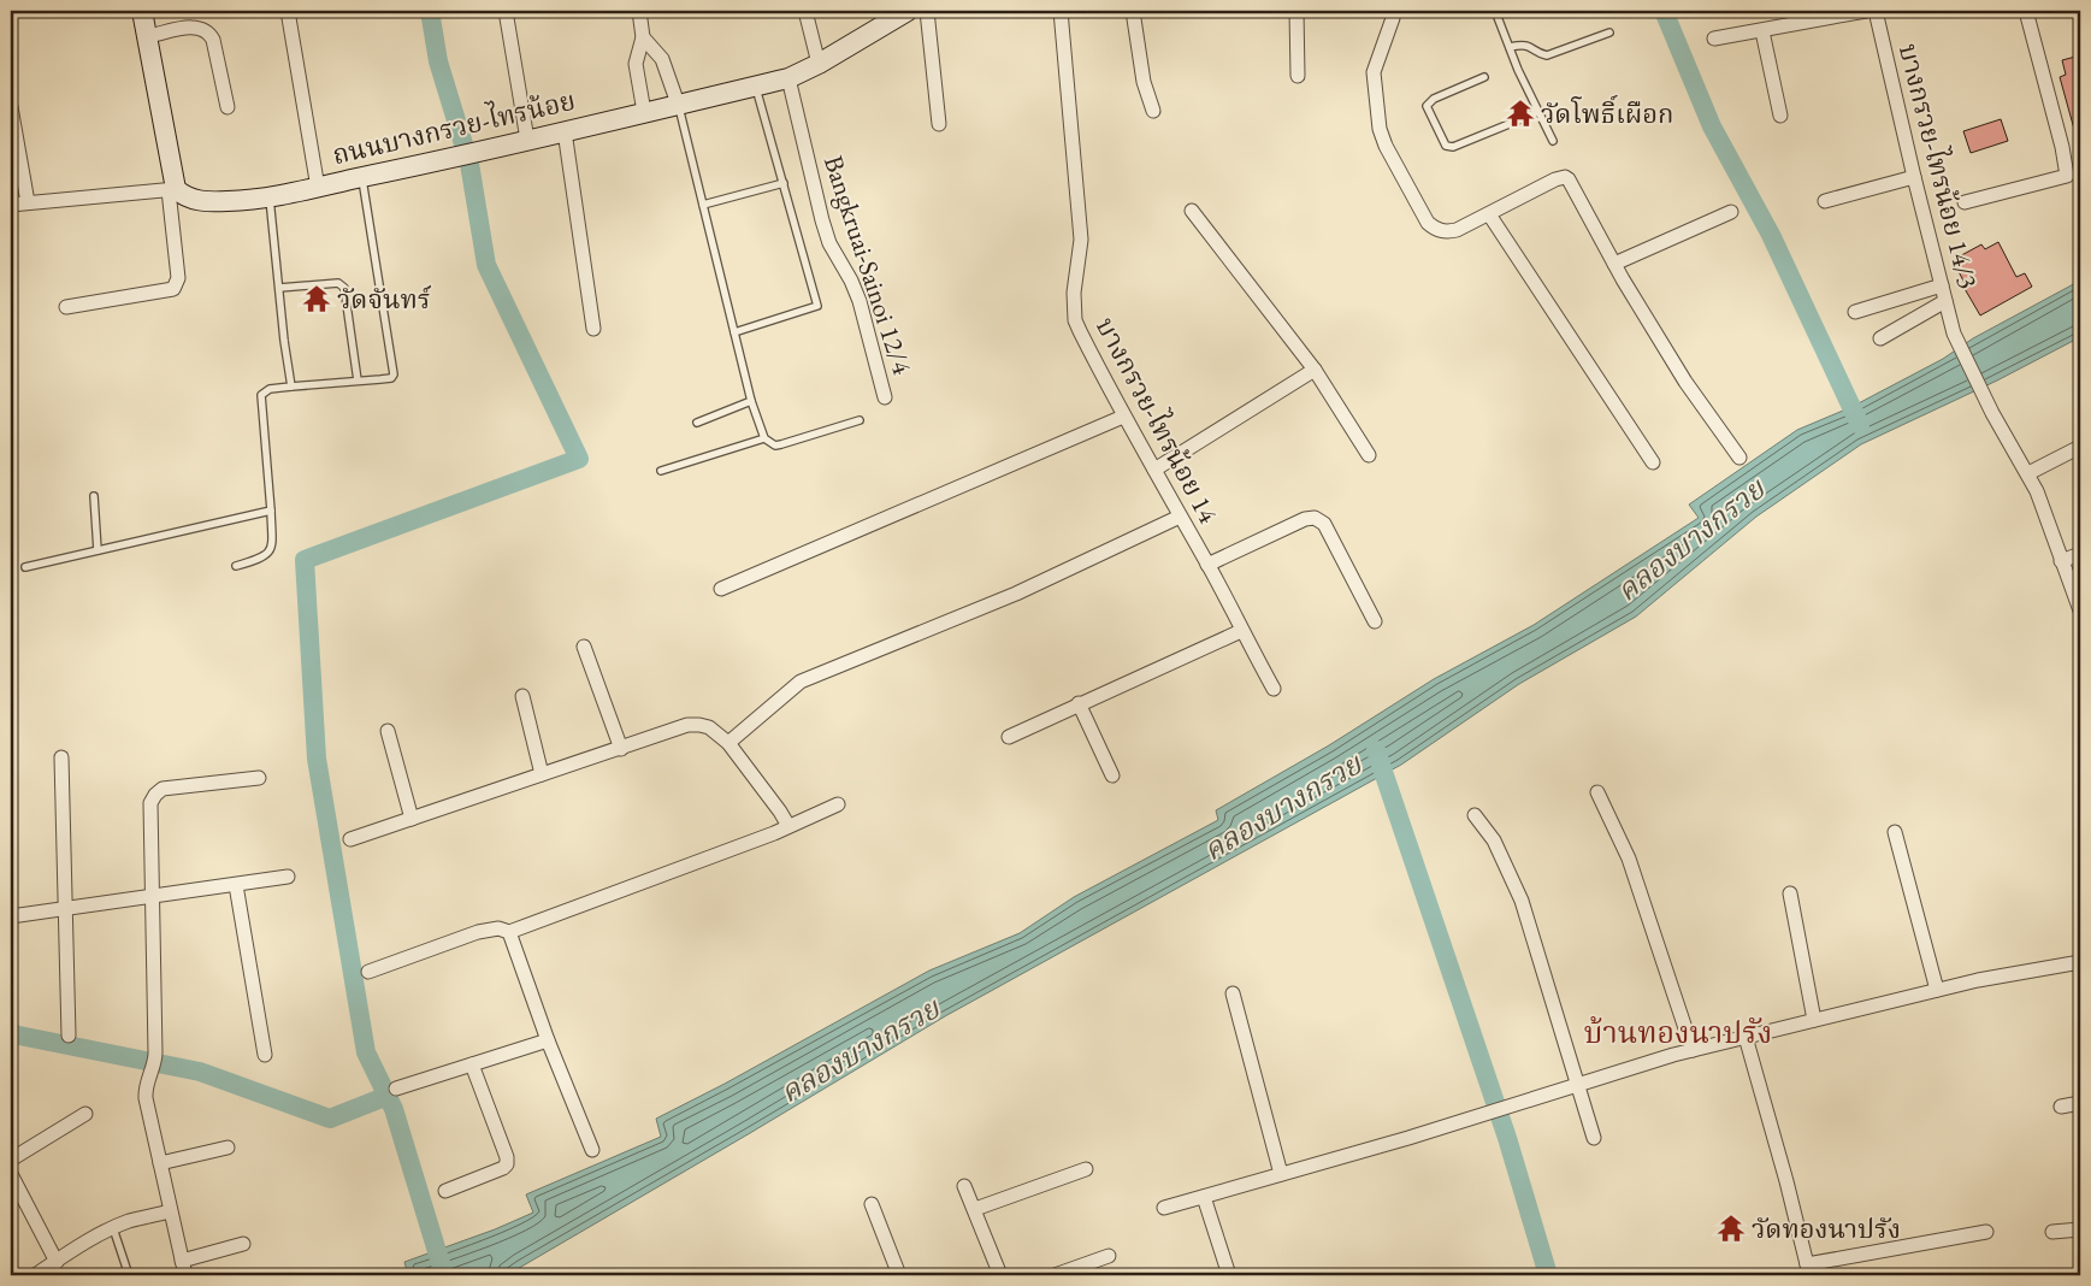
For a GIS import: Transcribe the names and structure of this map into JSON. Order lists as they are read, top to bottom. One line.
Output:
{"streets":{"main road":["ถนนบางกรวย-ไทรน้อย"],"street":["บางกรวย-ไทรน้อย 14/3","Bangkruai-Sainoi 12/4","บางกรวย-ไทรน้อย 14"]},"crossings":[["ถนนบางกรวย-ไทรน้อย","Bangkruai-Sainoi 12/4"]],"districts":["บ้านทองนาปรัง"],"water":["คลองบางกรวย"],"places":{"temple":["วัดโพธิ์เผือก","วัดจันทร์","วัดทองนาปรัง"]}}
